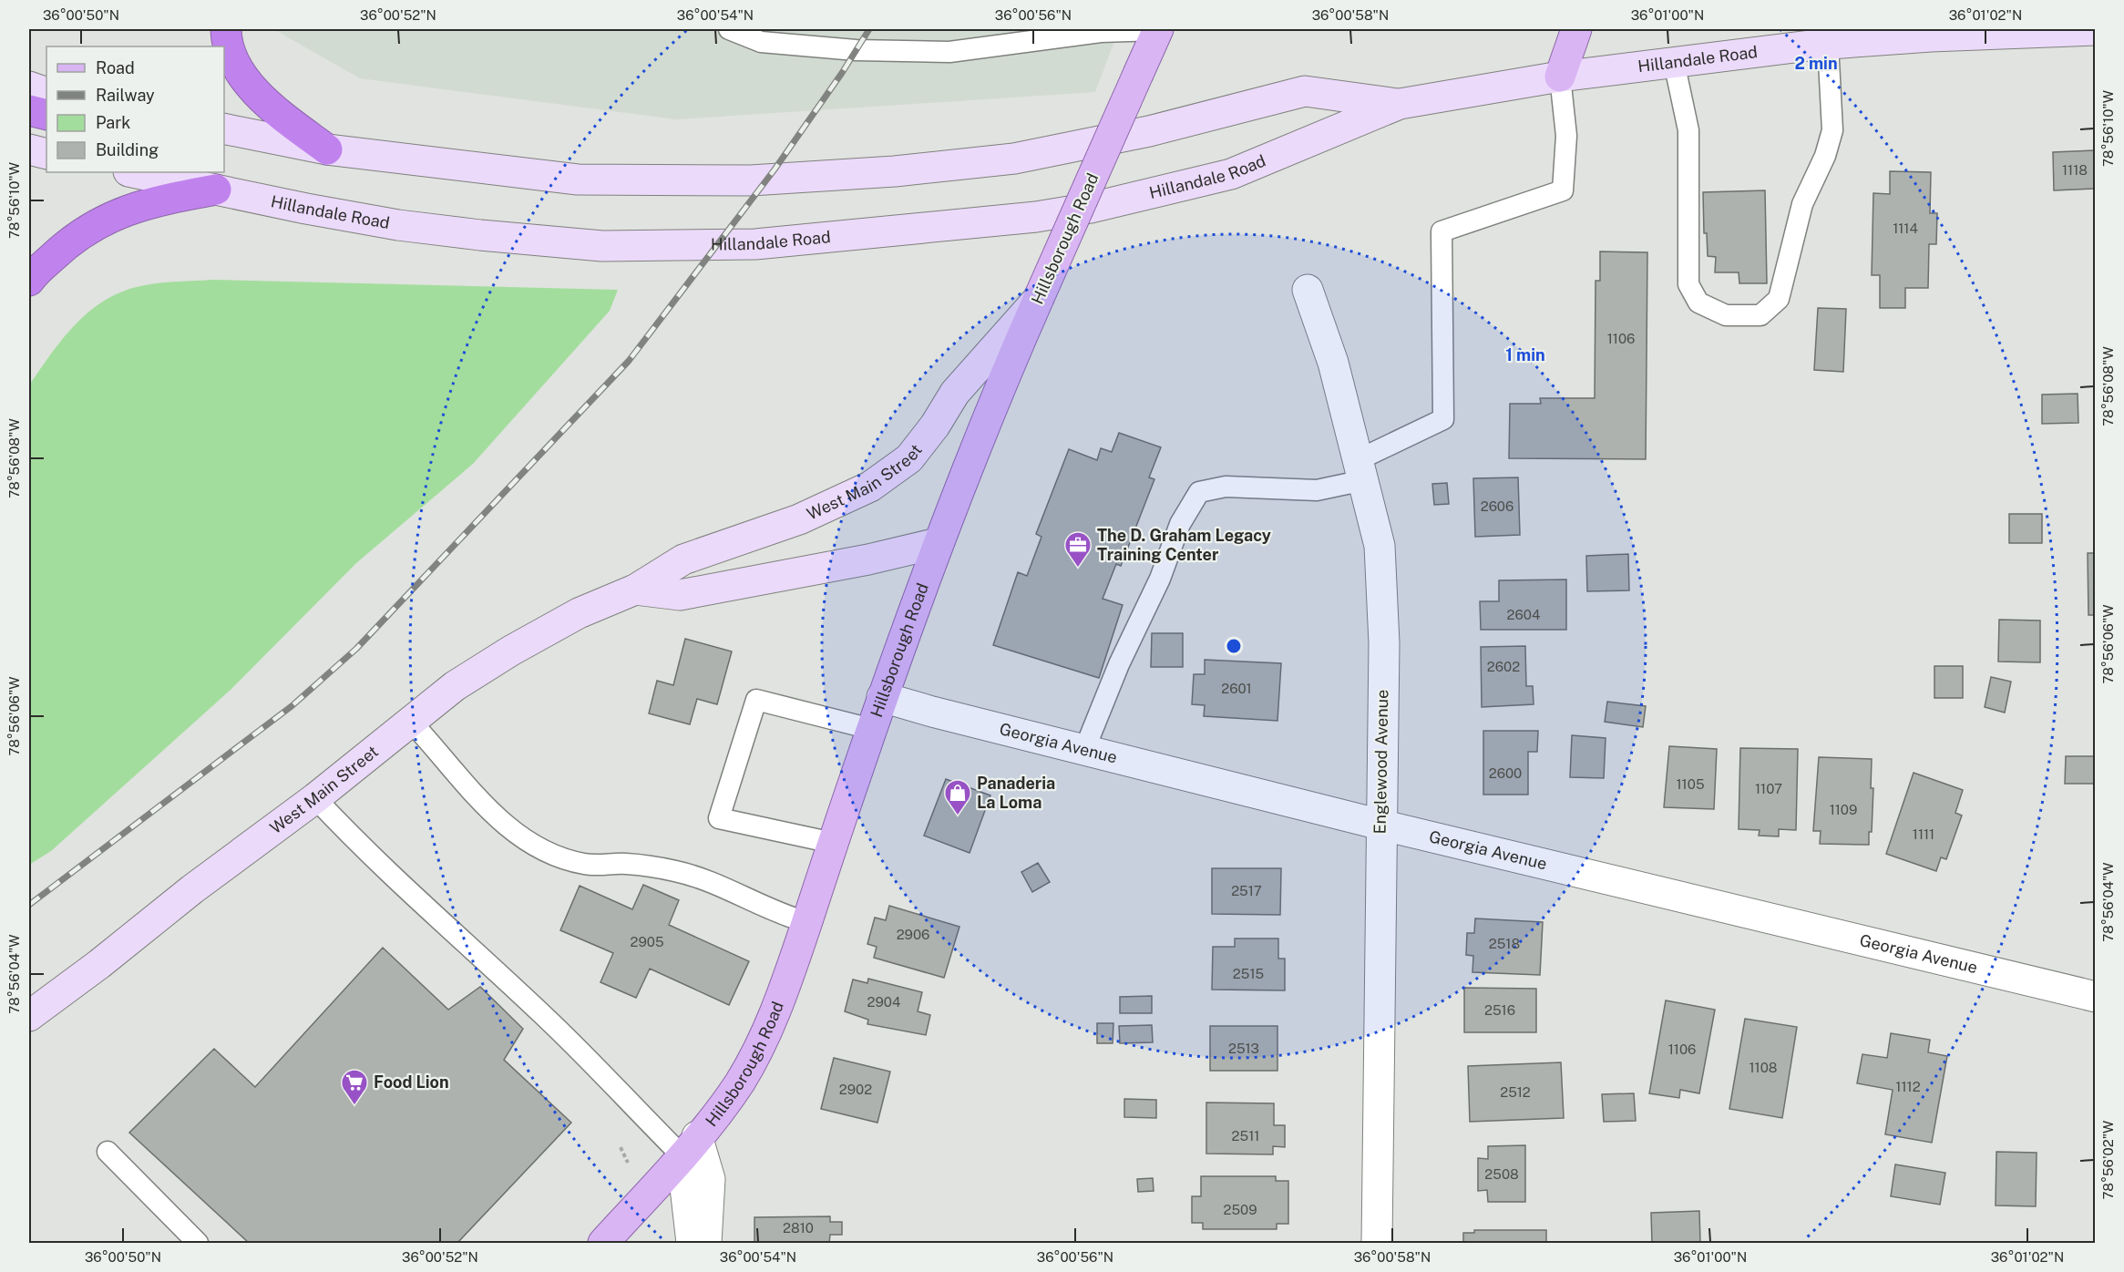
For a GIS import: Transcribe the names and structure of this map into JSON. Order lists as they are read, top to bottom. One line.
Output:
{"streets":{"main road":["Hillandale Road","Hillsborough Road","West Main Street"],"street":["Georgia Avenue","Englewood Avenue"]},"crossings":[["Hillsborough Road","West Main Street"],["Hillsborough Road","Georgia Avenue"],["Georgia Avenue","Englewood Avenue"]],"places":{"office":["The D. Graham Legacy Training Center"],"shop":["Panaderia La Loma"],"supermarket":["Food Lion"]},"house_numbers":["1118","1114","1106","2606","2604","2602","2601","2600","1105","1107","1109","1111","2517","2906","2905","2518","2515","2904","2516","2513","1106","1108","1112","2902","2512","2511","2508","2509","2810"],"legend":["Road","Railway","Park","Building"],"coordinates":["36°00'50\"N","36°00'52\"N","36°00'54\"N","36°00'56\"N","36°00'58\"N","36°01'00\"N","36°01'02\"N","78°56'10\"W","78°56'08\"W","78°56'06\"W","78°56'04\"W","78°56'02\"W"],"rings":["2 min","1 min"]}
